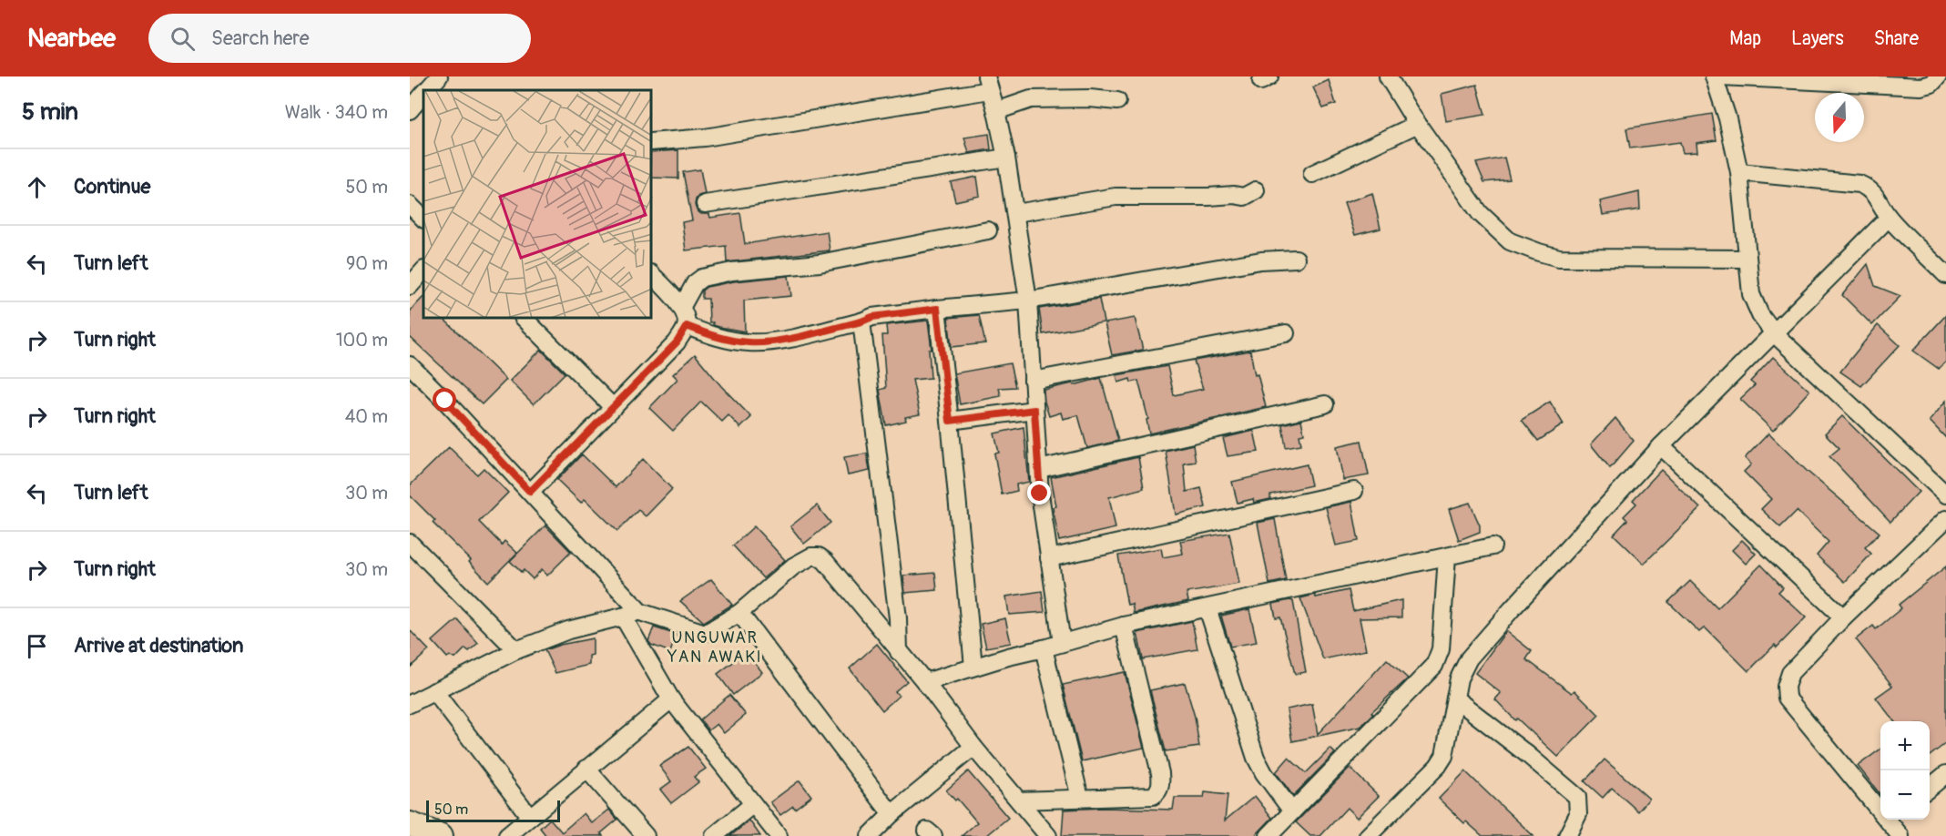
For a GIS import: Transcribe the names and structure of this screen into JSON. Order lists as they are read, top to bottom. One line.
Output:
{"districts":["UNGUWAR YAN AWAKI"],"scale_bar":"50 m","north":"bottom","page":{"header":"Nearbee","search":"Search here","nav":["Map","Layers","Share"],"heading":["5 min","Walk · 340 m"],"list":[["Continue","50 m"],["Turn left","90 m"],["Turn right","100 m"],["Turn right","40 m"],["Turn left","30 m"],["Turn right","30 m"],"Arrive at destination"],"map_buttons":["+","−"],"scale":"50 m"}}
